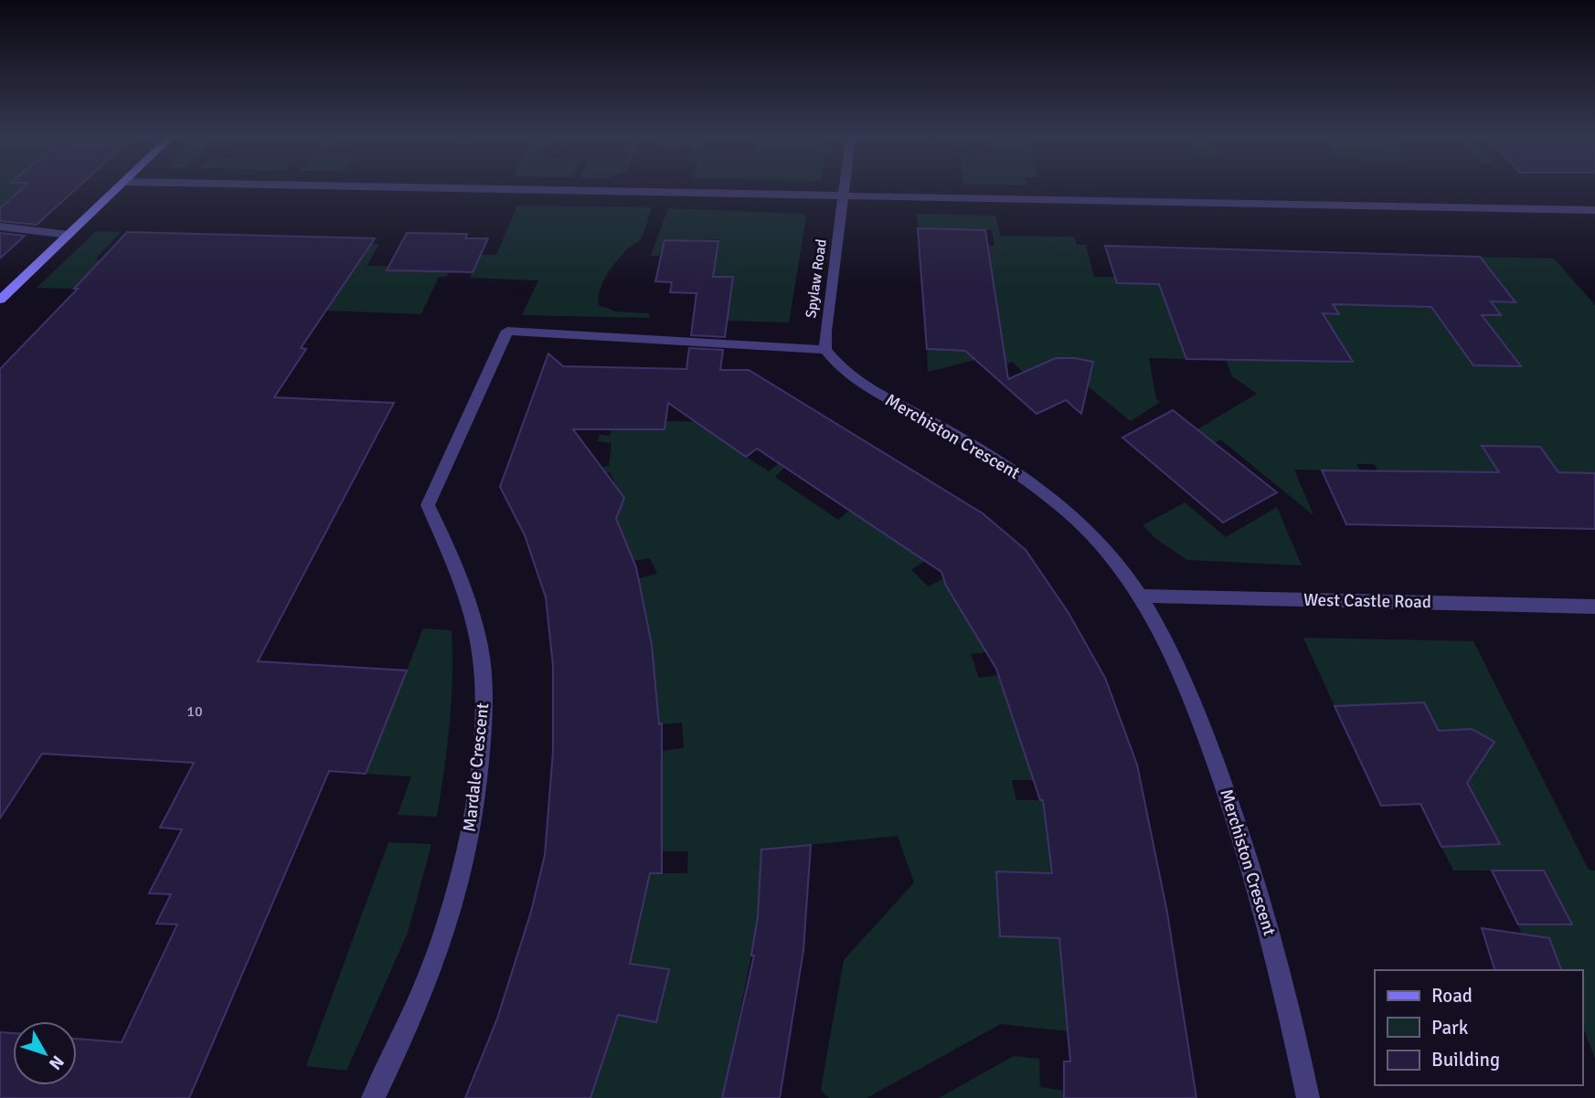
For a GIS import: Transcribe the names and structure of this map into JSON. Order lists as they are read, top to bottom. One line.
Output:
{"streets":{"street":["Spylaw Road","Merchiston Crescent","West Castle Road","Mardale Crescent"]},"crossings":[["Spylaw Road","Merchiston Crescent"],["Spylaw Road","Mardale Crescent"],["Merchiston Crescent","West Castle Road"],["Merchiston Crescent","Mardale Crescent"]],"house_numbers":["10"],"legend":["Road","Park","Building"],"north":"bottom right"}
